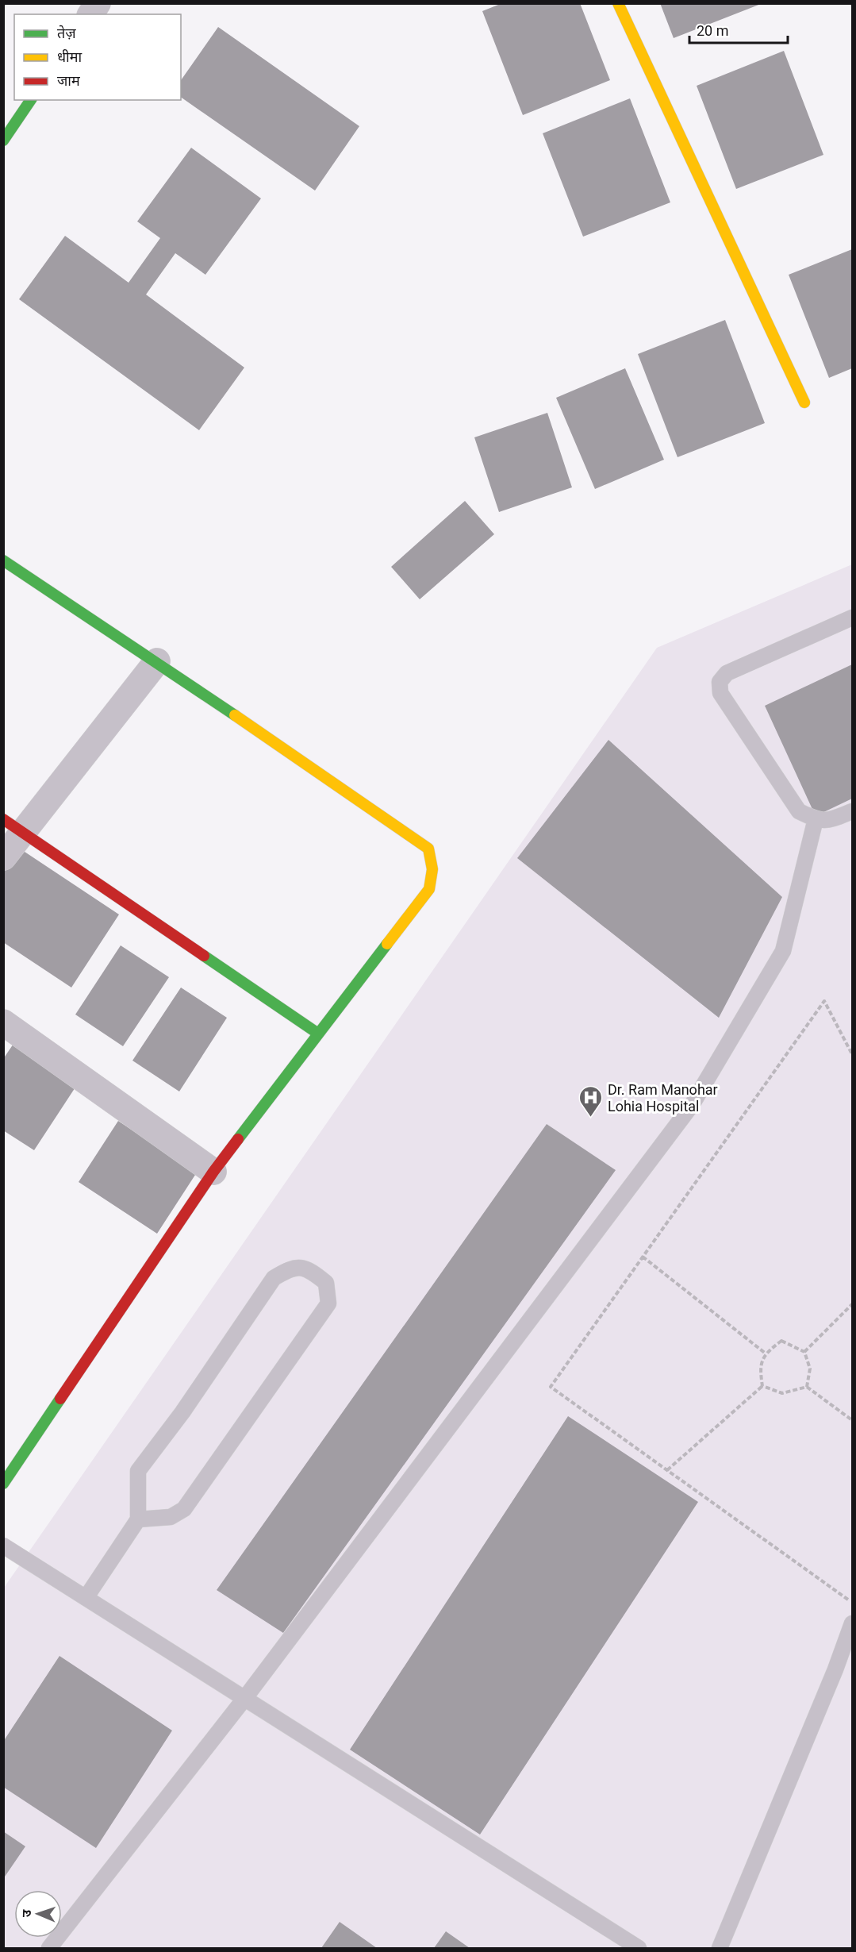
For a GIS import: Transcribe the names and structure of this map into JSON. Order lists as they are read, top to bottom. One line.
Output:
{"places":{"hospital":["Dr. Ram Manohar Lohia Hospital"]},"legend":["तेज़","धीमा","जाम"],"scale_bar":"20 m","north":"left"}
